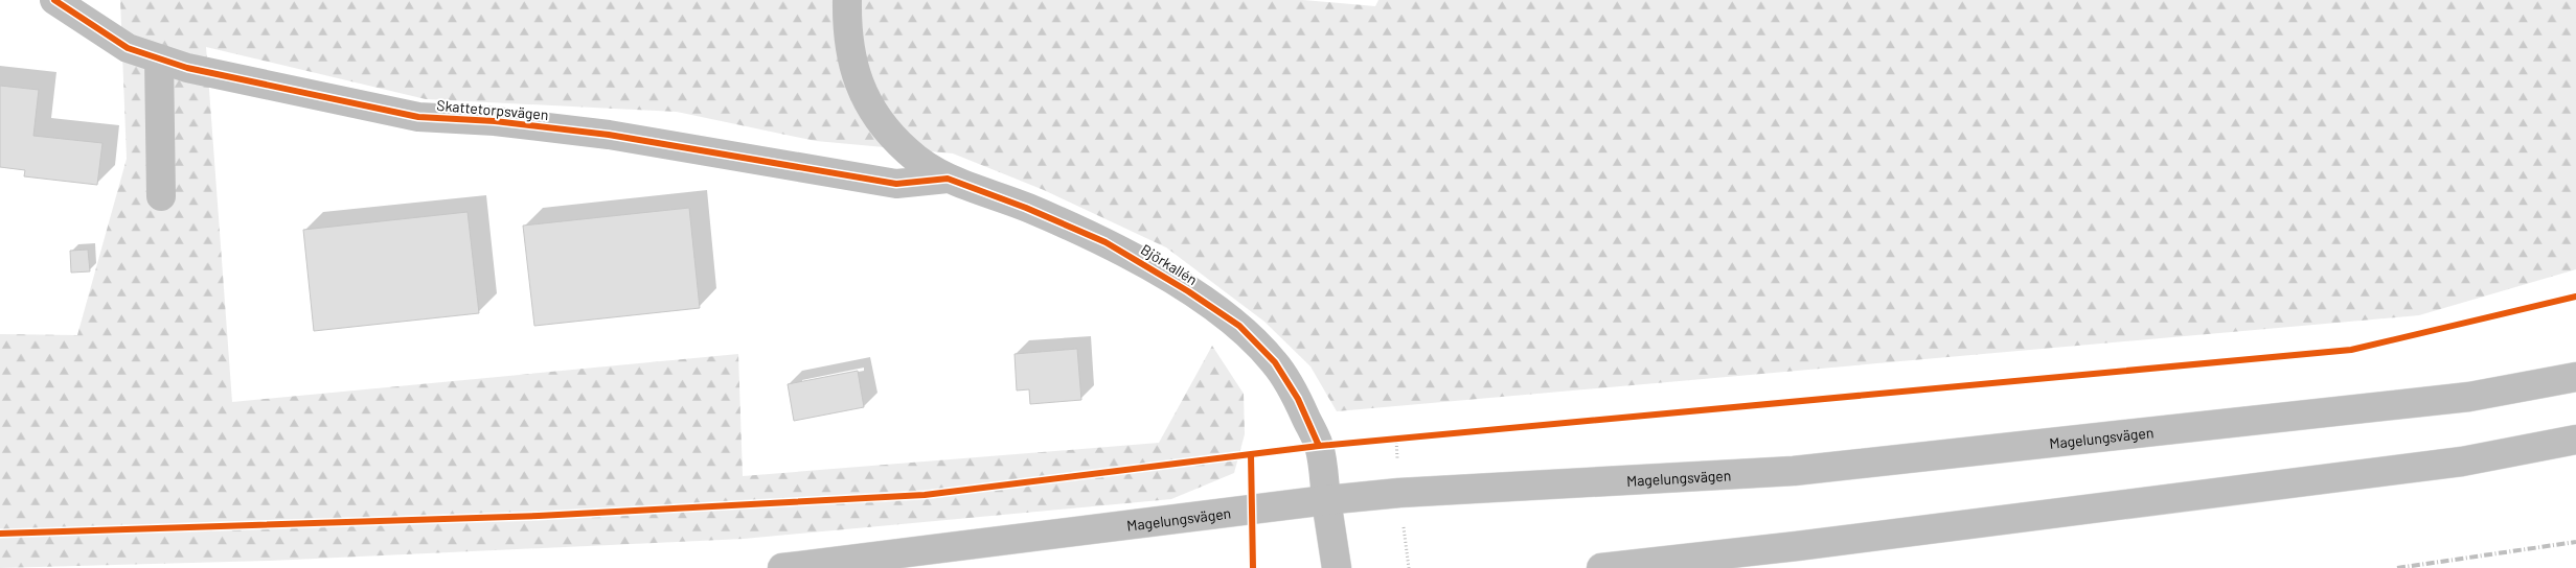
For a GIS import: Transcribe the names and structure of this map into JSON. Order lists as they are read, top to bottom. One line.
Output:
{"streets":{"main road":["Skattetorpsvägen","Björkallén","Magelungsvägen"]},"crossings":[["Skattetorpsvägen","Björkallén"],["Björkallén","Magelungsvägen"]]}
